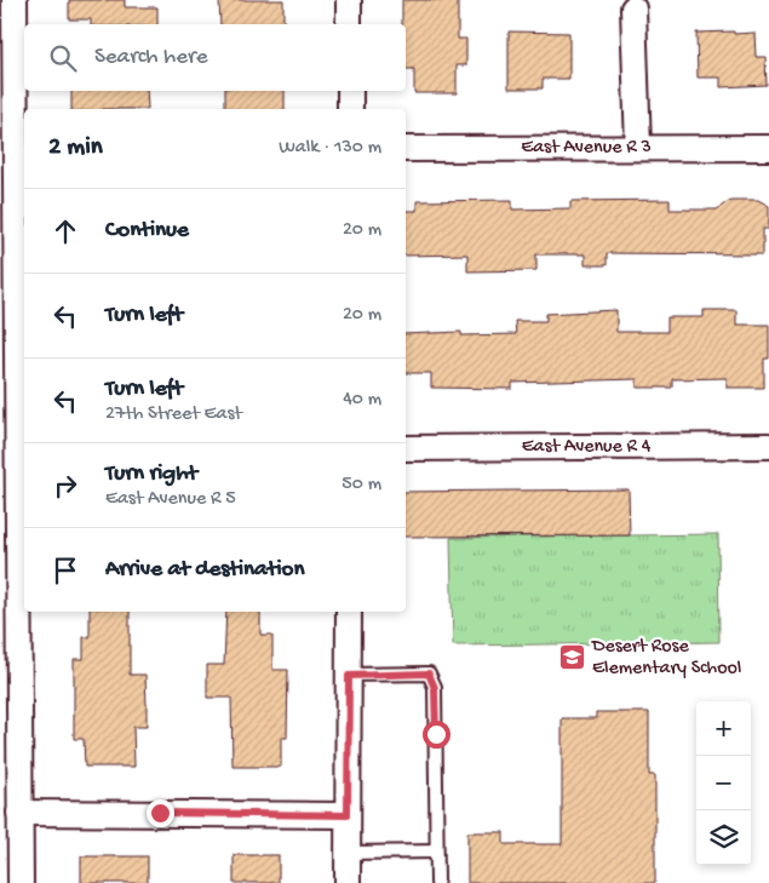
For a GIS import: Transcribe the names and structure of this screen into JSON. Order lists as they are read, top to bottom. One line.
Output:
{"streets":{"street":["East Avenue R 3","East Avenue R 4"]},"places":{"school or university":["Desert Rose Elementary School"]},"page":{"search":"Search here","heading":["2 min","Walk · 130 m"],"list":[["Continue","20 m"],["Turn left","20 m"],["Turn left","27th Street East","40 m"],["Turn right","East Avenue R 5","50 m"],"Arrive at destination"],"map_buttons":["+","−"]}}
